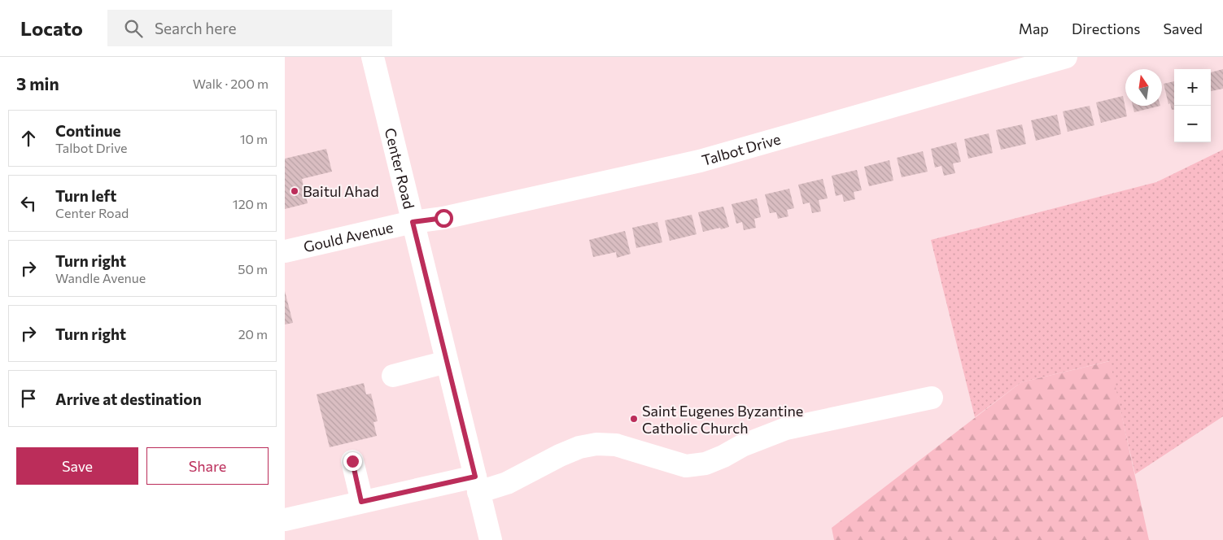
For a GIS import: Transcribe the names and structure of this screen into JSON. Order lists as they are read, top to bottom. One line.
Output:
{"streets":{"street":["Talbot Drive","Center Road","Gould Avenue"]},"crossings":[["Talbot Drive","Center Road"],["Talbot Drive","Gould Avenue"],["Center Road","Gould Avenue"]],"places":["Baitul Ahad","Saint Eugenes Byzantine Catholic Church"],"north":"top","page":{"header":"Locato","search":"Search here","nav":["Map","Directions","Saved"],"heading":["3 min","Walk · 200 m"],"map_buttons":["+","−"],"list":[["Continue","Talbot Drive","10 m"],["Turn left","Center Road","120 m"],["Turn right","Wandle Avenue","50 m"],["Turn right","20 m"],"Arrive at destination"],"buttons":["Save","Share"]}}
